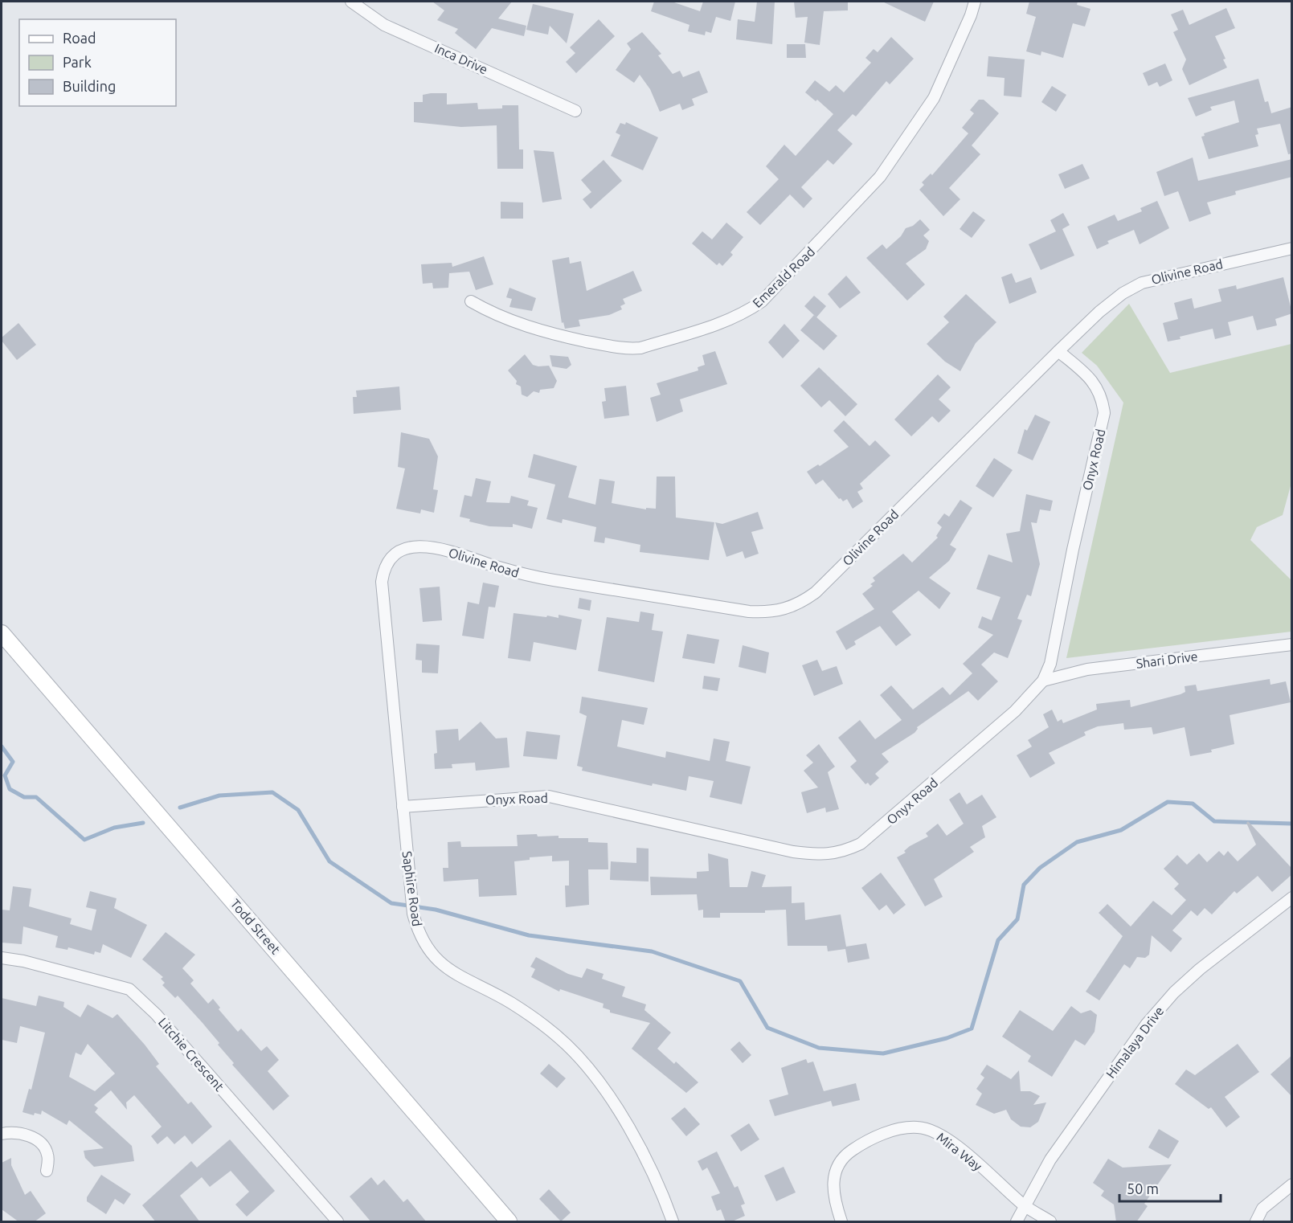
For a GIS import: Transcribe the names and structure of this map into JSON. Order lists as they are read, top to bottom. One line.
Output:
{"streets":{"street":["Inca Drive","Olivine Road","Emerald Road","Onyx Road","Shari Drive","Saphire Road","Todd Street","Himalaya Drive","Litchie Crescent","Mira Way"]},"crossings":[["Olivine Road","Onyx Road"],["Olivine Road","Saphire Road"],["Onyx Road","Shari Drive"],["Onyx Road","Saphire Road"],["Himalaya Drive","Mira Way"]],"legend":["Road","Park","Building"],"scale_bar":"50 m"}
